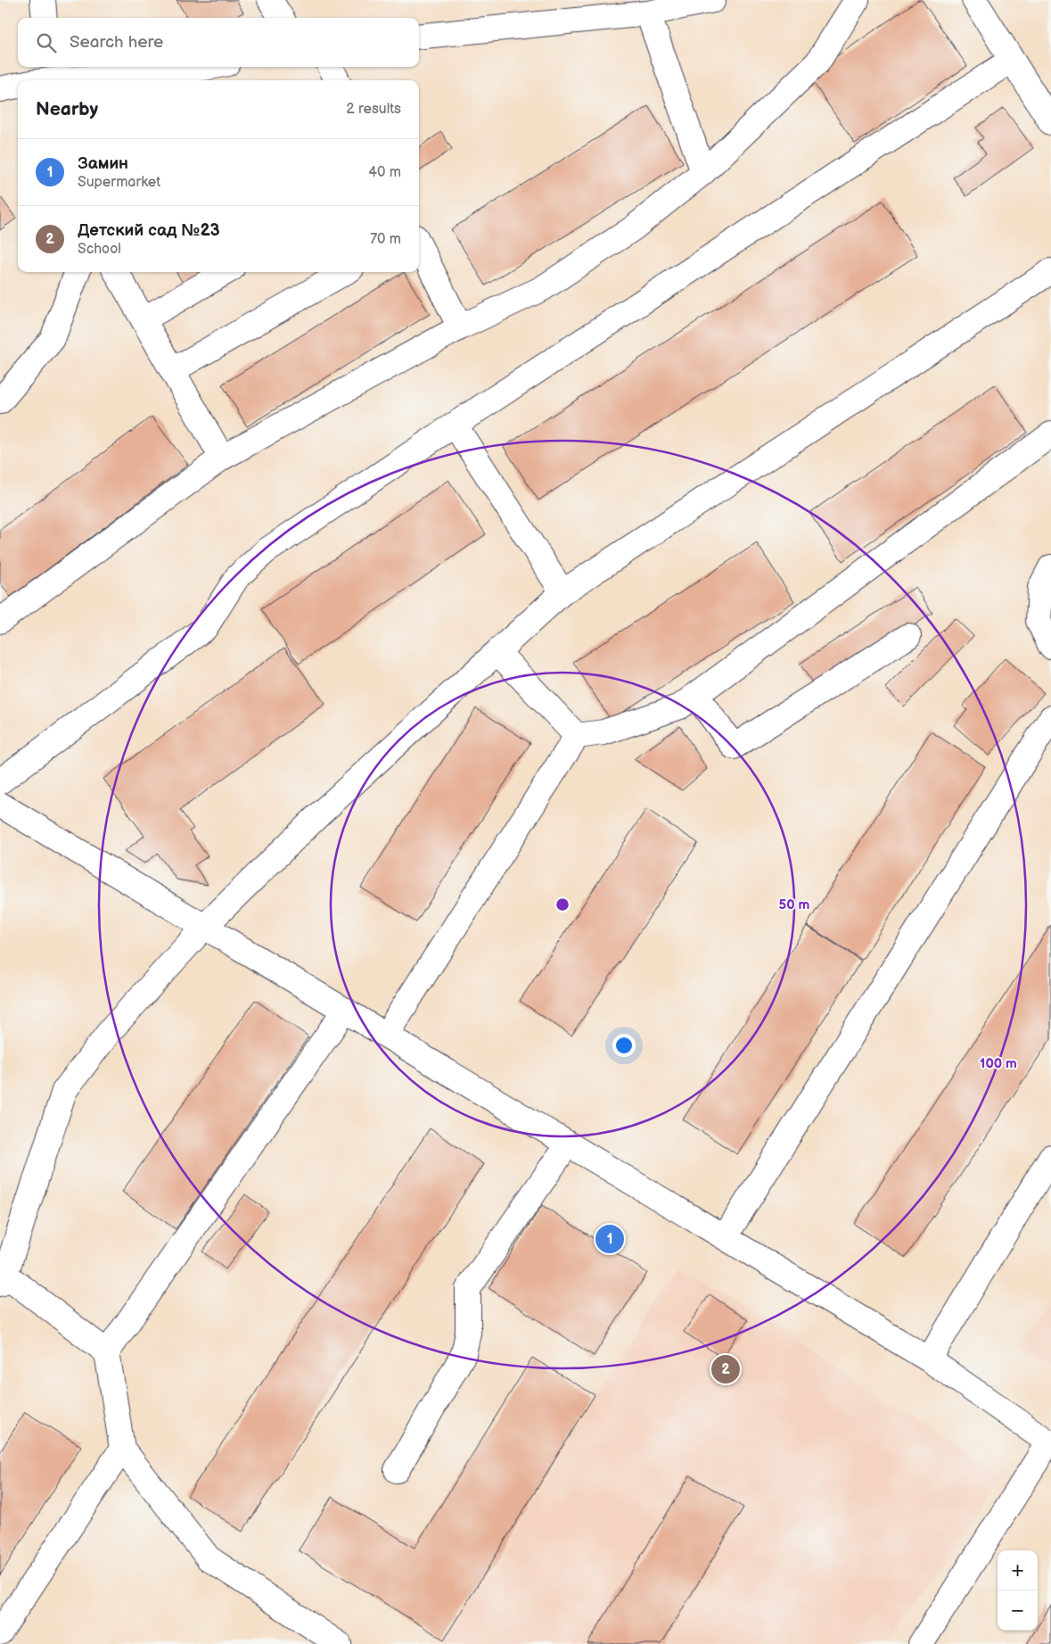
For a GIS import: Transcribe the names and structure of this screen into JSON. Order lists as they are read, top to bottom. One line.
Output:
{"page":{"search":"Search here","heading":["Nearby","2 results"],"list":[{"mark":"1","name":"Замин","note":"Supermarket","value":"40 m"},{"mark":"2","name":"Детский сад №23","note":"School","value":"70 m"}],"pins":["1","2"],"map_buttons":["+","−"]},"rings":["50 m","100 m"]}
